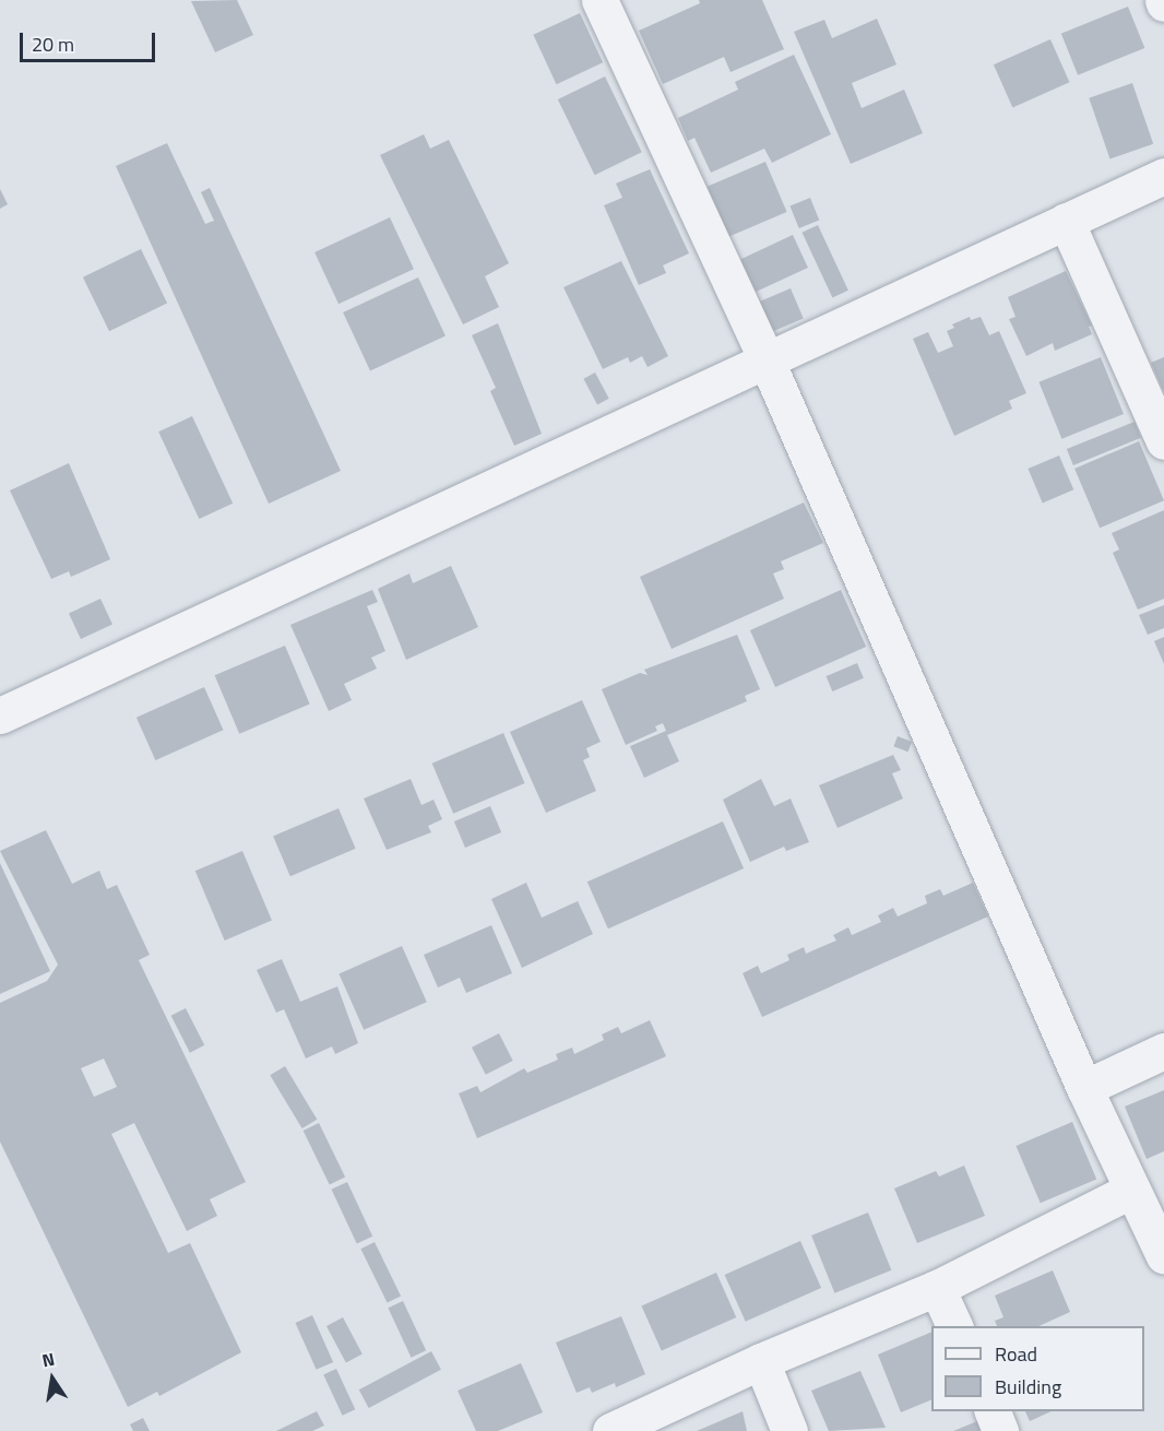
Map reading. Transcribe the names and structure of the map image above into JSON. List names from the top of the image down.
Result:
{
  "legend": ["Road", "Building"],
  "scale_bar": "20 m",
  "north": "top"
}
